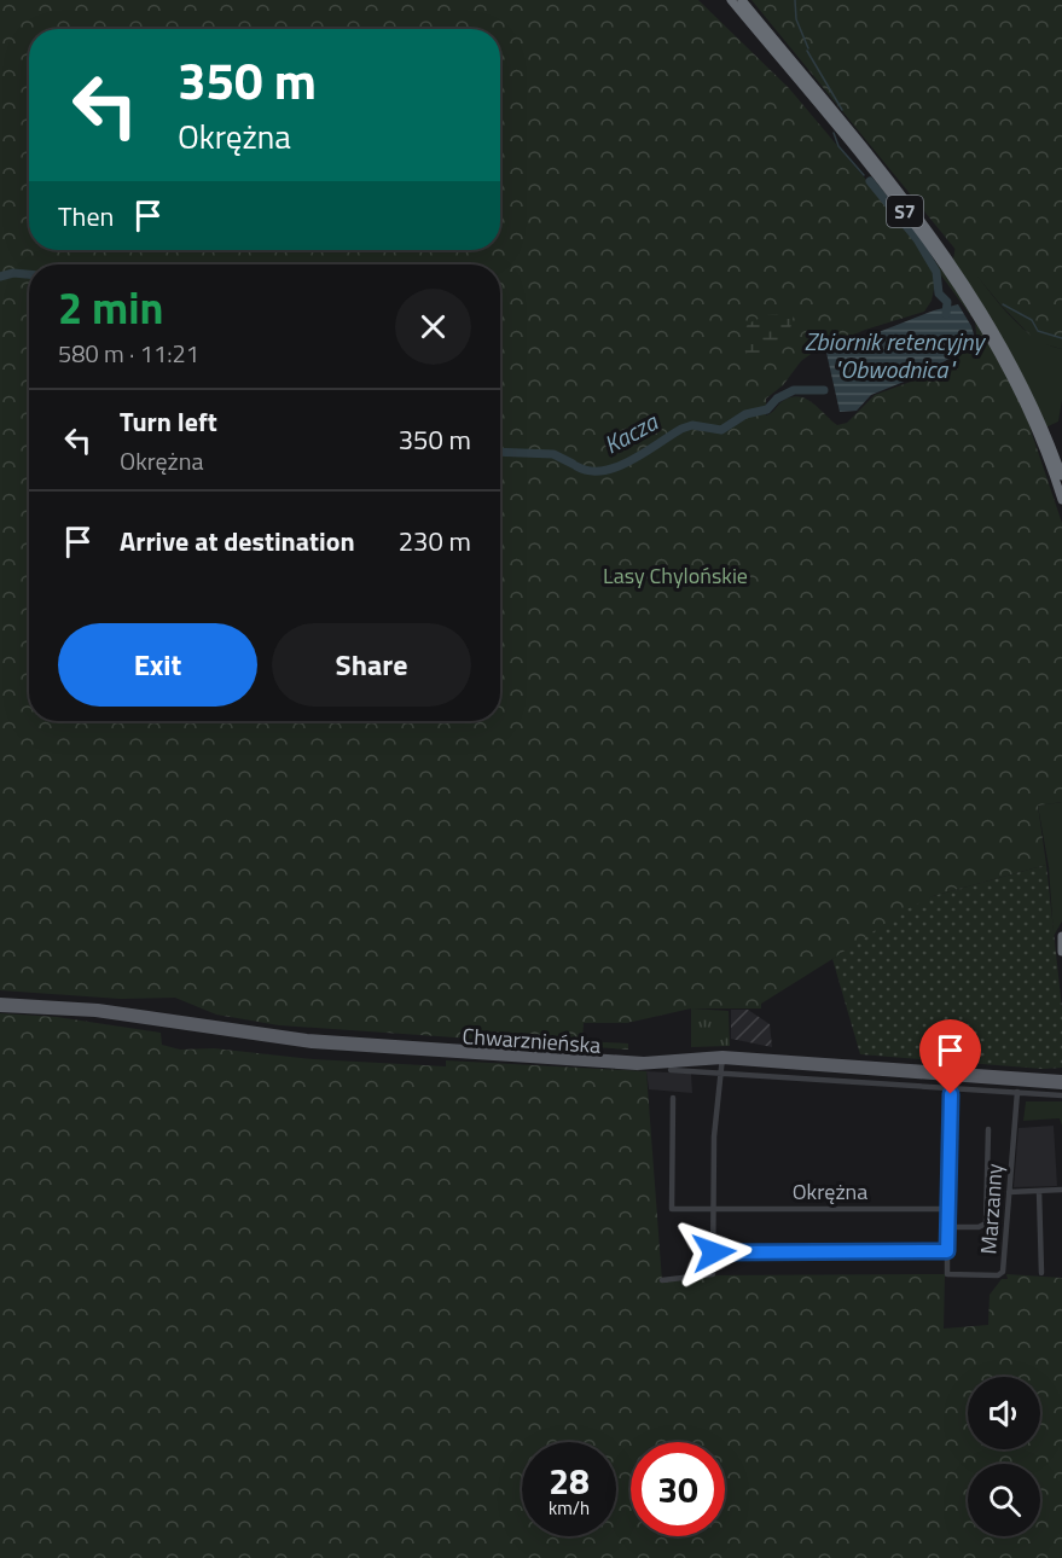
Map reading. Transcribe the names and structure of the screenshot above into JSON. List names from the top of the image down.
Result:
{
  "streets": {
    "highway": ["S7"],
    "main road": ["Chwarznieńska"],
    "street": ["Okrężna", "Marzanny"]
  },
  "water": ["Zbiornik retencyjny \"Obwodnica\"", "Kacza"],
  "parks": ["Lasy Chylońskie"],
  "page": {
    "turn": ["350 m", "Okrężna"],
    "then": "Then",
    "heading": ["2 min", "580 m · 11:21"],
    "list": [
      {
        "name": "Turn left",
        "note": "Okrężna",
        "value": "350 m"
      },
      {
        "name": "Arrive at destination",
        "value": "230 m"
      }
    ],
    "buttons": ["Exit", "Share"],
    "speed": "28 km/h",
    "limit": "30"
  }
}
